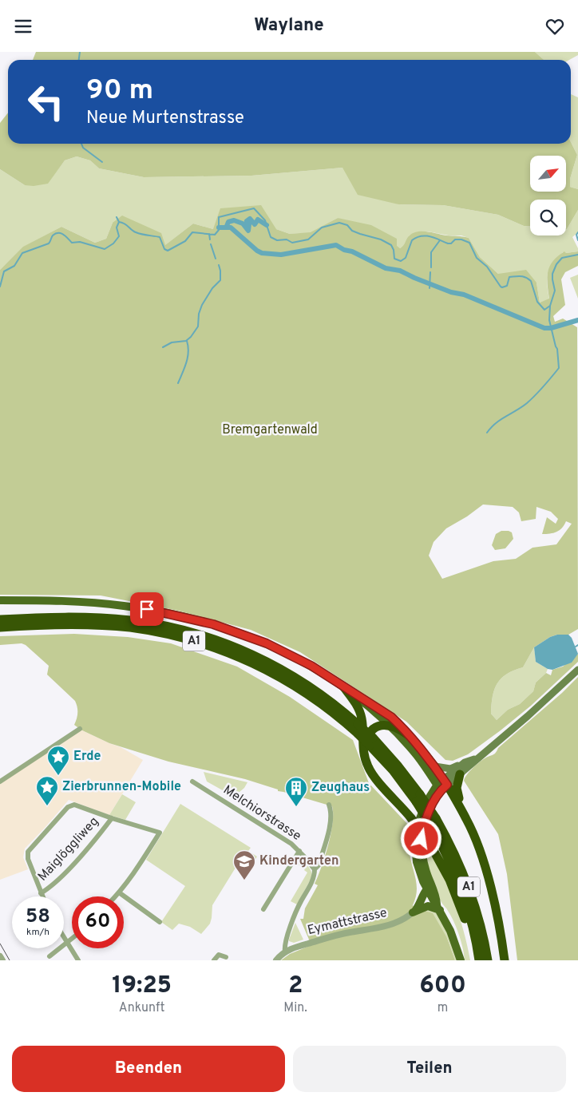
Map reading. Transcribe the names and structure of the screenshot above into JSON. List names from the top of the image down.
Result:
{
  "streets": {
    "highway": ["A1"],
    "street": ["Melchiorstrasse", "Maiglöggliweg", "Eymattstrasse"]
  },
  "crossings": [
    ["Melchiorstrasse", "Eymattstrasse"]
  ],
  "parks": ["Bremgartenwald"],
  "places": {
    "place": ["Erde", "Zierbrunnen-Mobile"],
    "building": ["Zeughaus"],
    "school or university": ["Kindergarten"]
  },
  "north": "top right",
  "page": {
    "header": "Waylane",
    "turn": ["90 m", "Neue Murtenstrasse"],
    "speed": "58 km/h",
    "limit": "60",
    "eta": [
      "19:25",
      "Ankunft",
      "2",
      "Min.",
      "600",
      "m"
    ],
    "buttons": ["Beenden", "Teilen"]
  }
}
